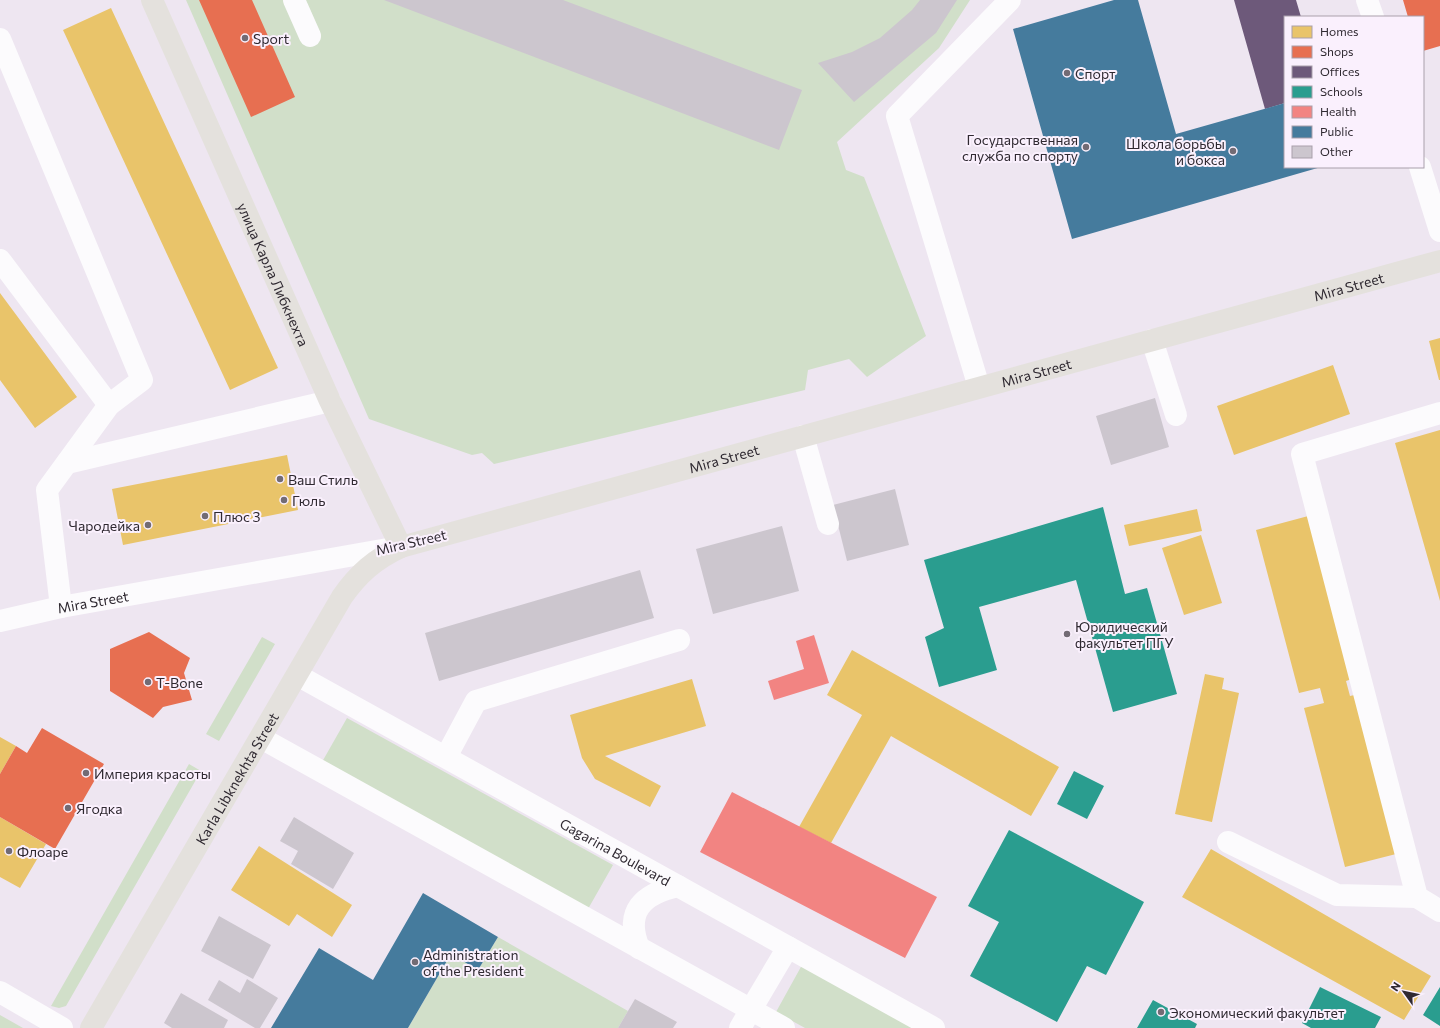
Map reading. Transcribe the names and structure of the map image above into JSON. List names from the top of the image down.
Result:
{
  "streets": {
    "main road": ["улица Карла Либкнехта", "Mira Street", "Karla Libknekhta Street"],
    "street": ["Gagarina Boulevard"]
  },
  "crossings": [
    ["улица Карла Либкнехта", "Mira Street"],
    ["улица Карла Либкнехта", "Karla Libknekhta Street"],
    ["Mira Street", "Karla Libknekhta Street"],
    ["Karla Libknekhta Street", "Gagarina Boulevard"]
  ],
  "places": [
    "Sport",
    "Спорт",
    "Государственная служба по спорту",
    "Школа борьбы и бокса",
    "Ваш Стиль",
    "Гюль",
    "Плюс 3",
    "Чародейка",
    "Юридический факультет ПГУ",
    "T-Bone",
    "Империя красоты",
    "Ягодка",
    "Флоаре",
    "Administration of the President",
    "Экономический факультет"
  ],
  "legend": [
    "Homes",
    "Shops",
    "Offices",
    "Schools",
    "Health",
    "Public",
    "Other"
  ],
  "north": "top left"
}
